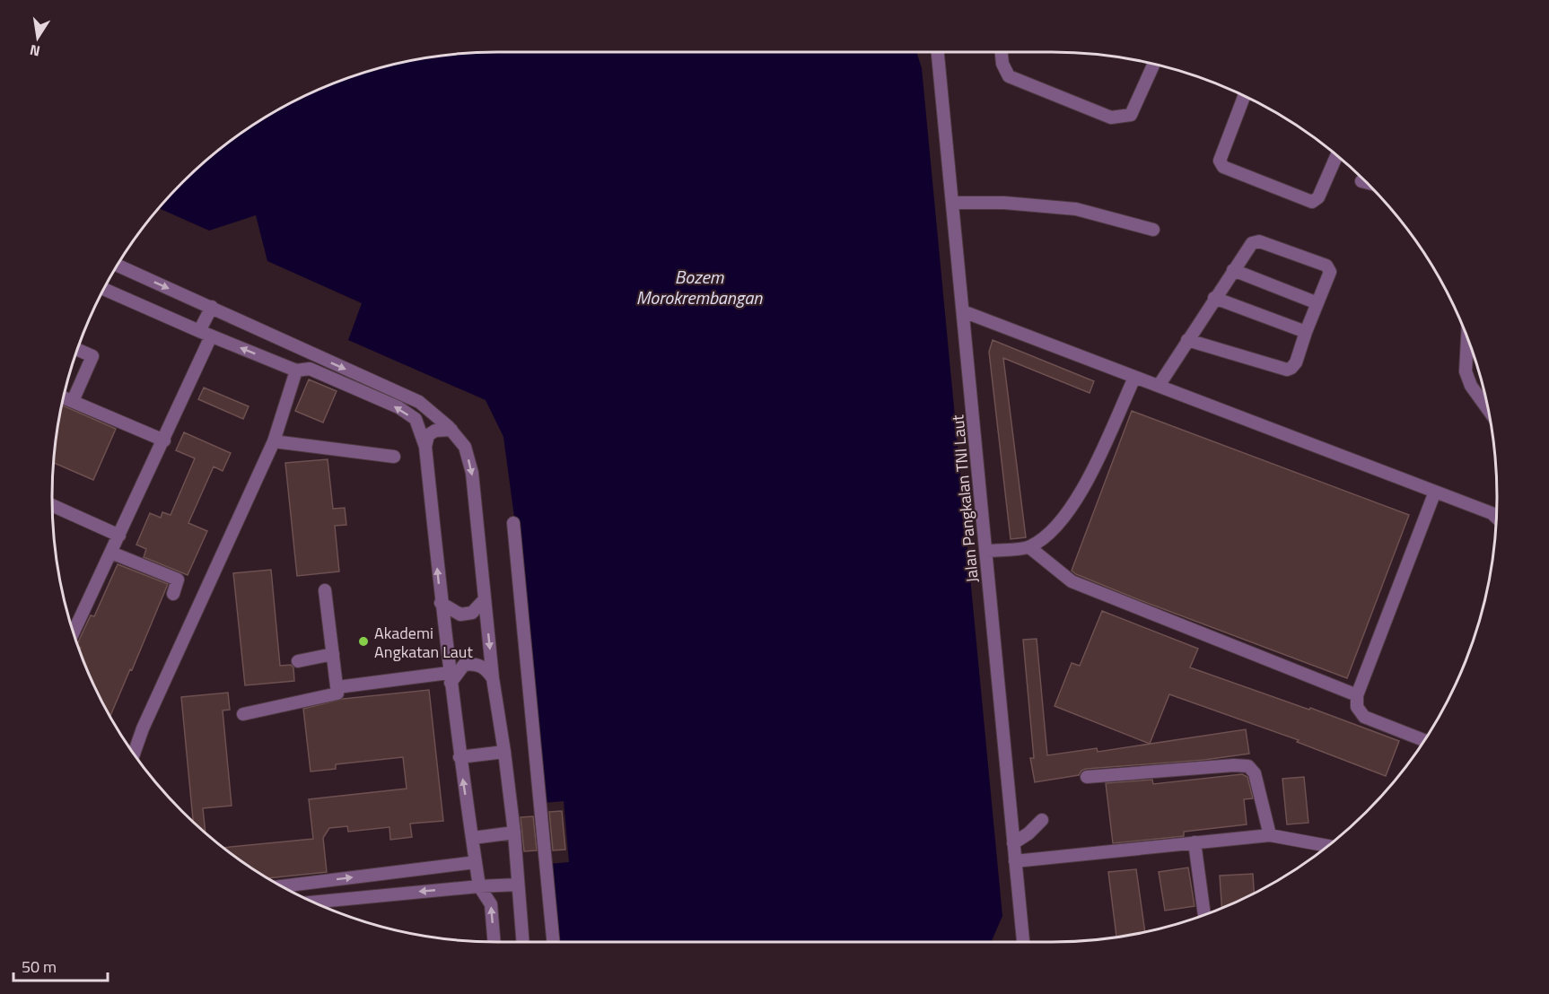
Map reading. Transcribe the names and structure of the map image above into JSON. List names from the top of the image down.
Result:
{
  "streets": {
    "street": ["Jalan Pangkalan TNI Laut"]
  },
  "water": ["Bozem Morokrembangan"],
  "places": ["Akademi Angkatan Laut"],
  "scale_bar": "50 m",
  "north": "bottom"
}
